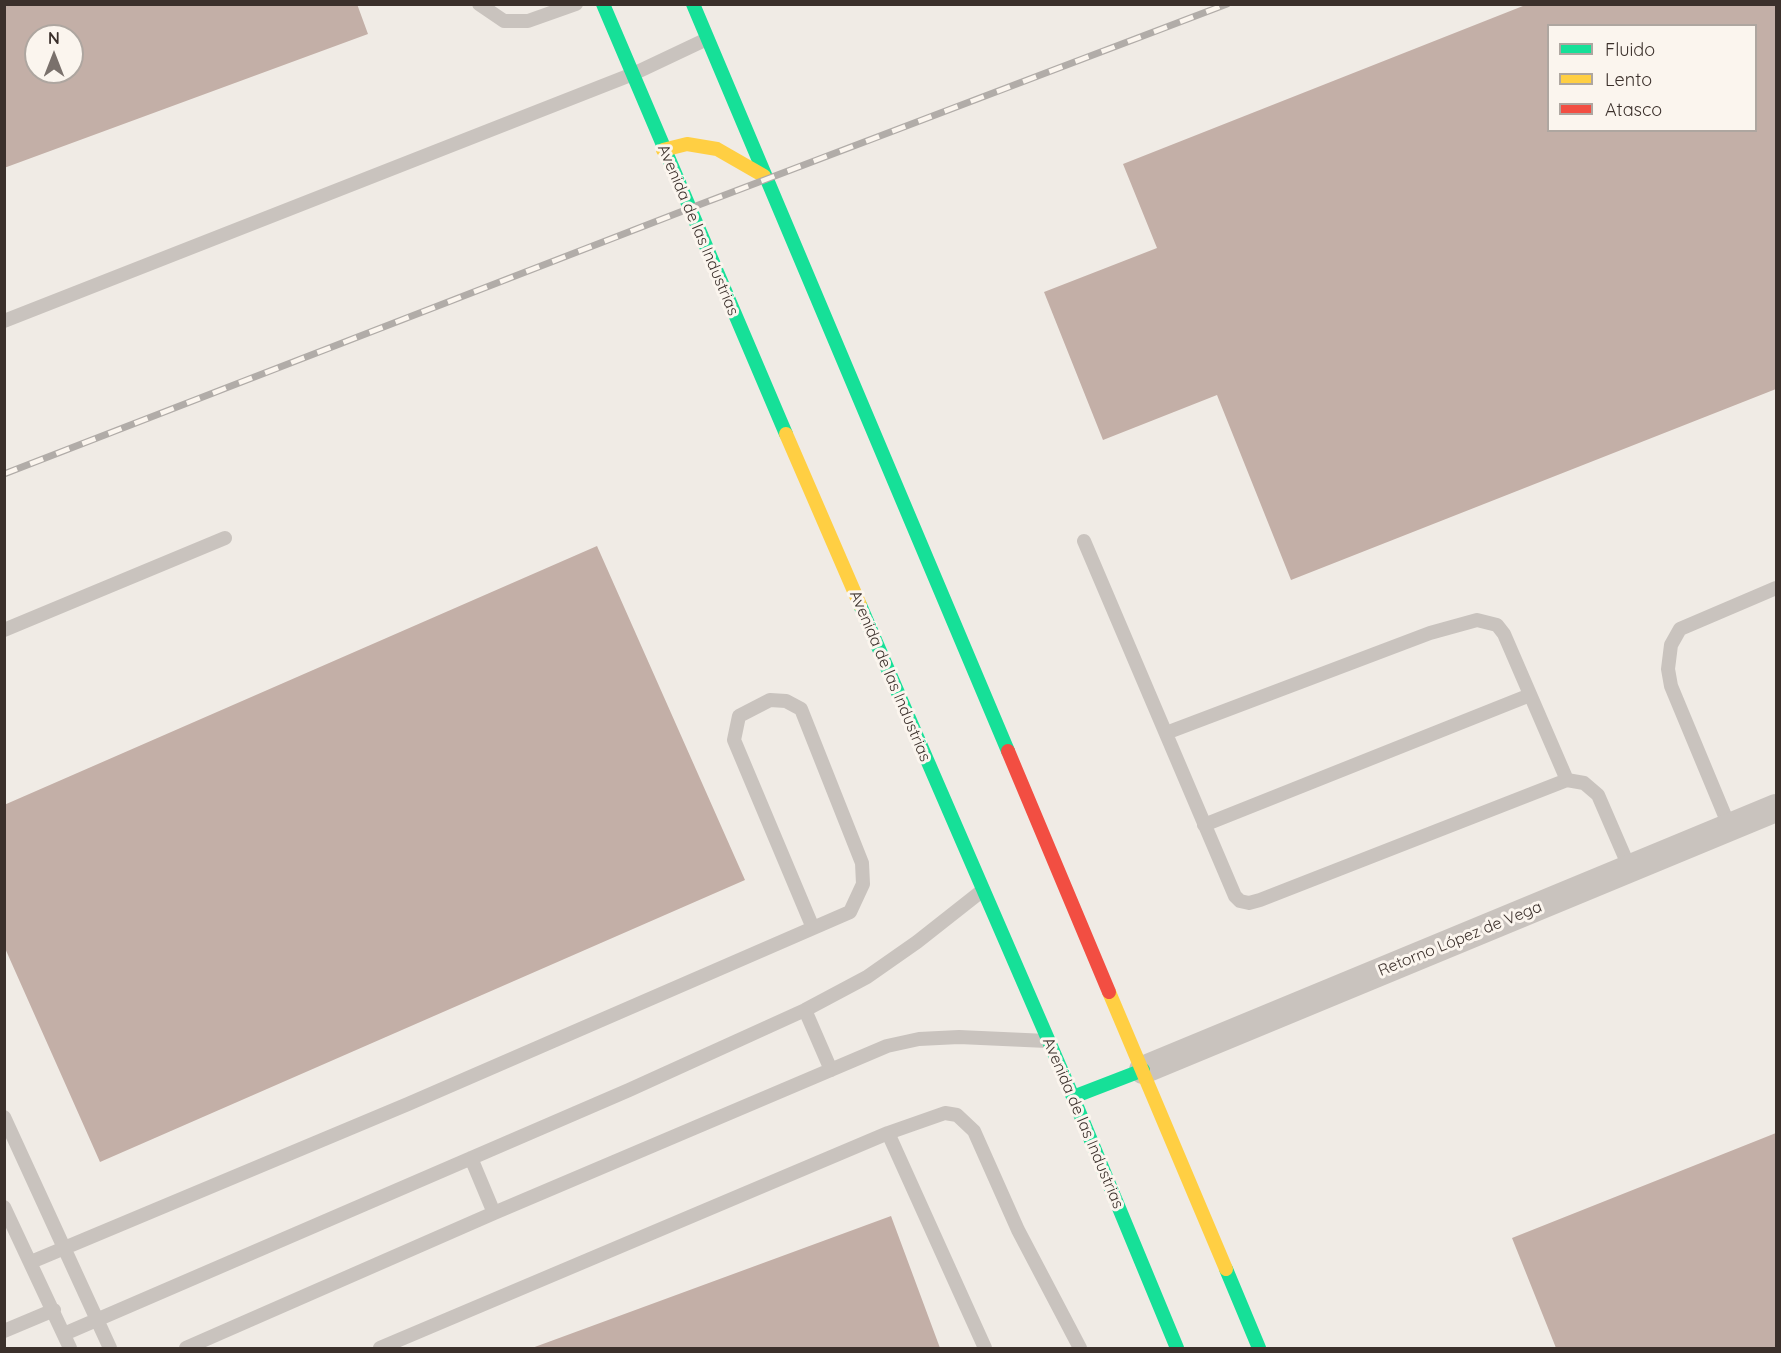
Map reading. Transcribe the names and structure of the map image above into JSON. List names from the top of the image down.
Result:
{
  "streets": {
    "main road": ["Avenida de las Industrias"],
    "street": ["Retorno López de Vega"]
  },
  "legend": ["Fluido", "Lento", "Atasco"],
  "north": "top"
}
